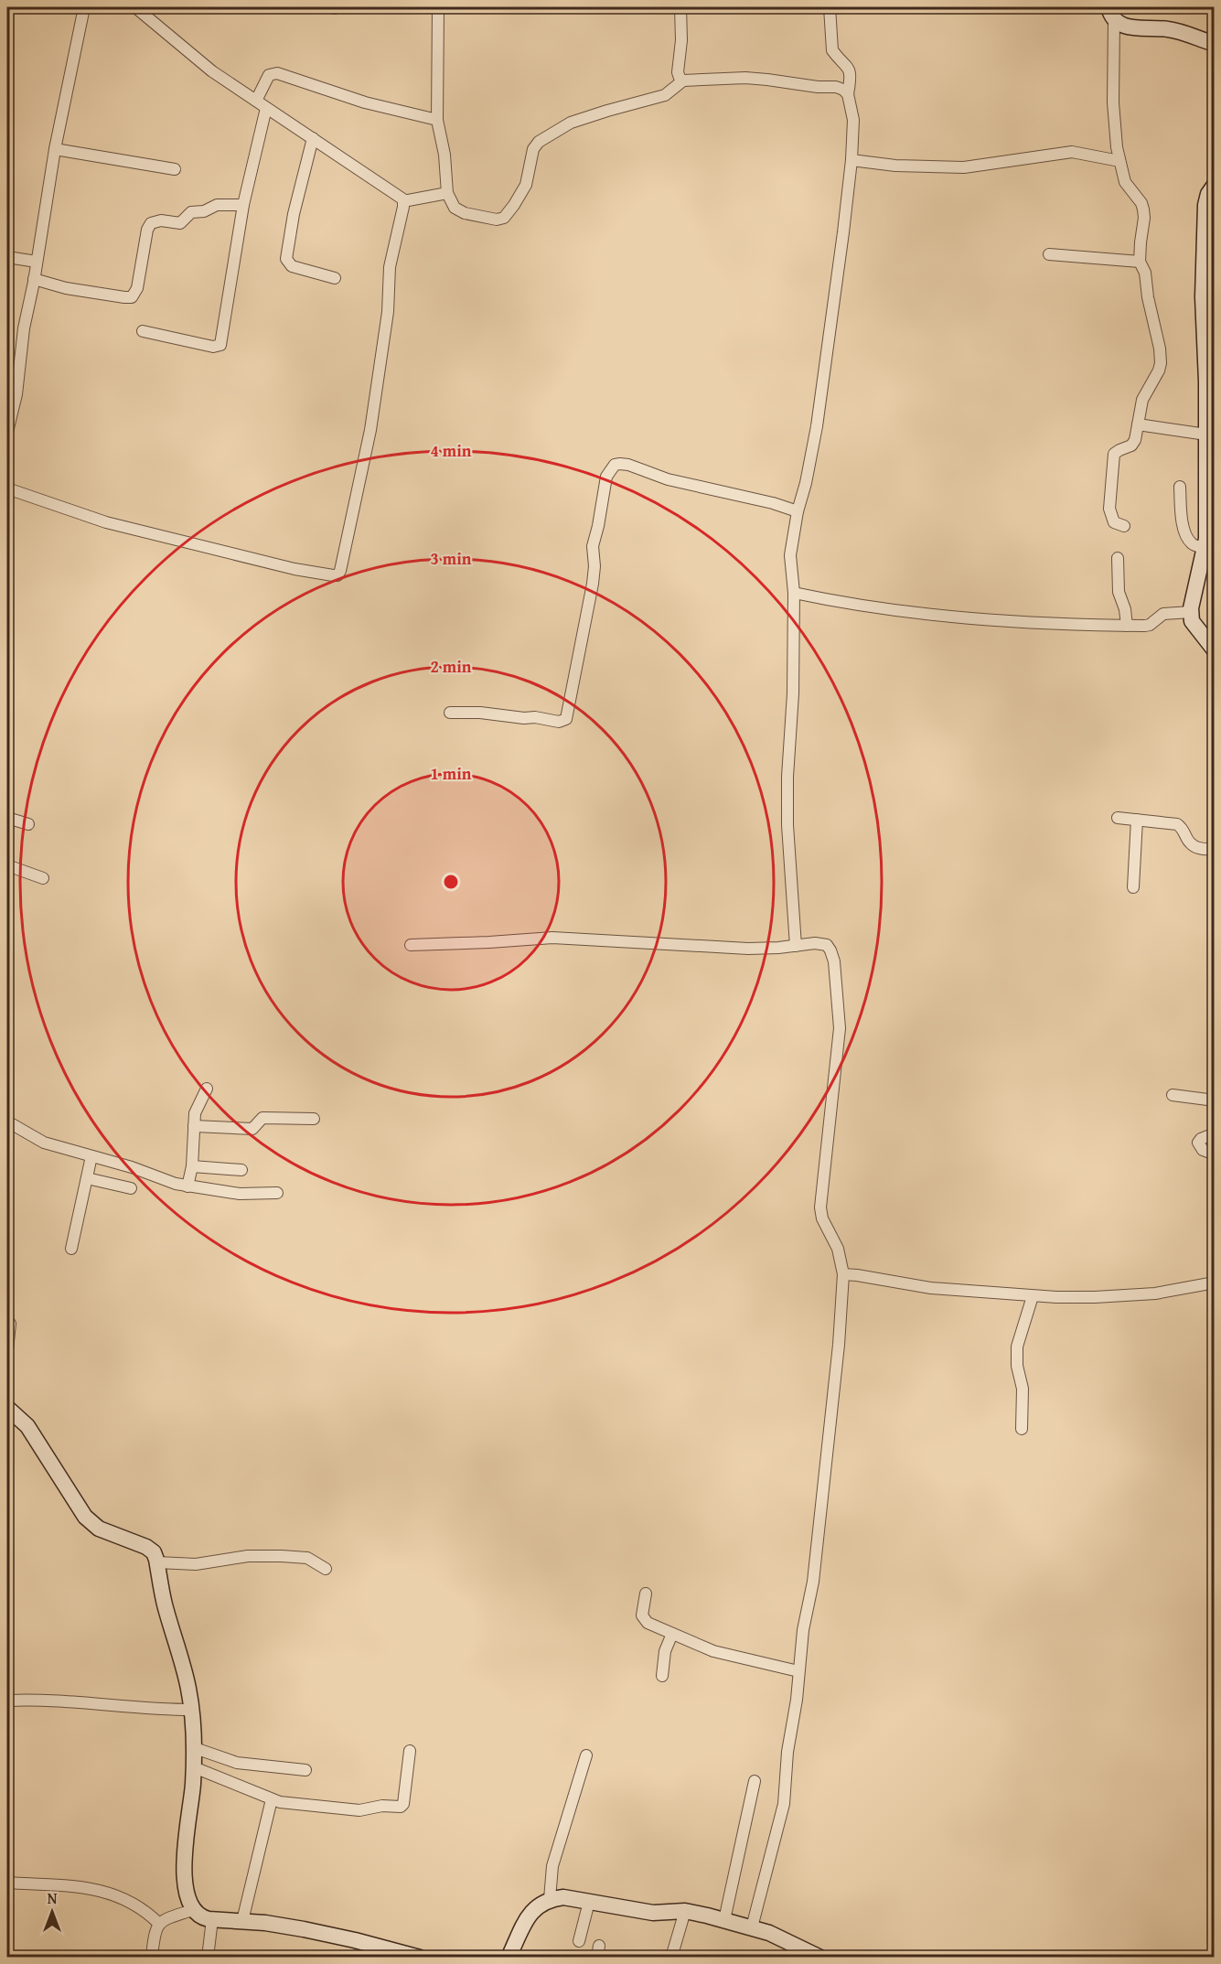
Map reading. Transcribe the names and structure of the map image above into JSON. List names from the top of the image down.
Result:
{
  "north": "top",
  "rings": [
    "4 min",
    "3 min",
    "2 min",
    "1 min"
  ]
}
